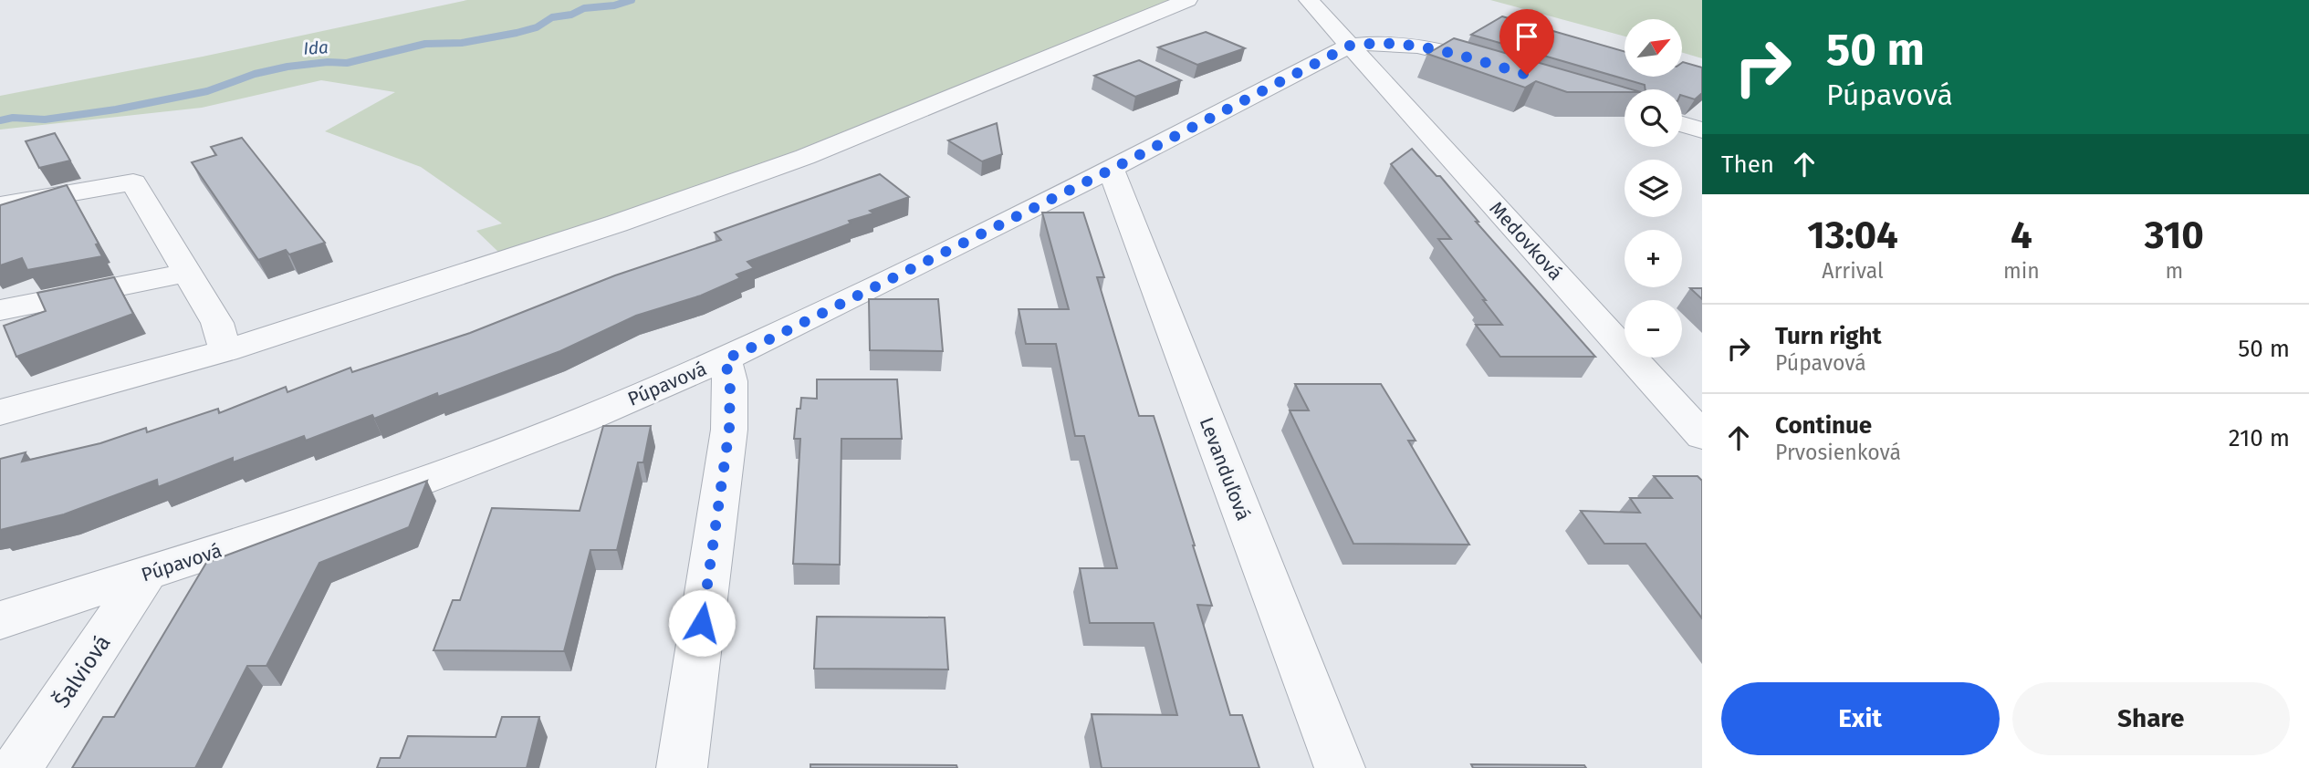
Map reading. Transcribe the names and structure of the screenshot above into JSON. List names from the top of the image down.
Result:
{
  "streets": {
    "street": [
      "Medovková",
      "Púpavová",
      "Levanduľová",
      "Šalviová"
    ]
  },
  "crossings": [
    ["Medovková", "Púpavová"],
    ["Púpavová", "Levanduľová"],
    ["Púpavová", "Šalviová"]
  ],
  "water": ["Ida"],
  "north": "top right",
  "page": {
    "turn": ["50 m", "Púpavová"],
    "map_buttons": ["+", "−"],
    "then": "Then",
    "eta": [
      "13:04",
      "Arrival",
      "4",
      "min",
      "310",
      "m"
    ],
    "list": [
      {
        "name": "Turn right",
        "note": "Púpavová",
        "value": "50 m"
      },
      {
        "name": "Continue",
        "note": "Prvosienková",
        "value": "210 m"
      }
    ],
    "buttons": ["Exit", "Share"]
  }
}
